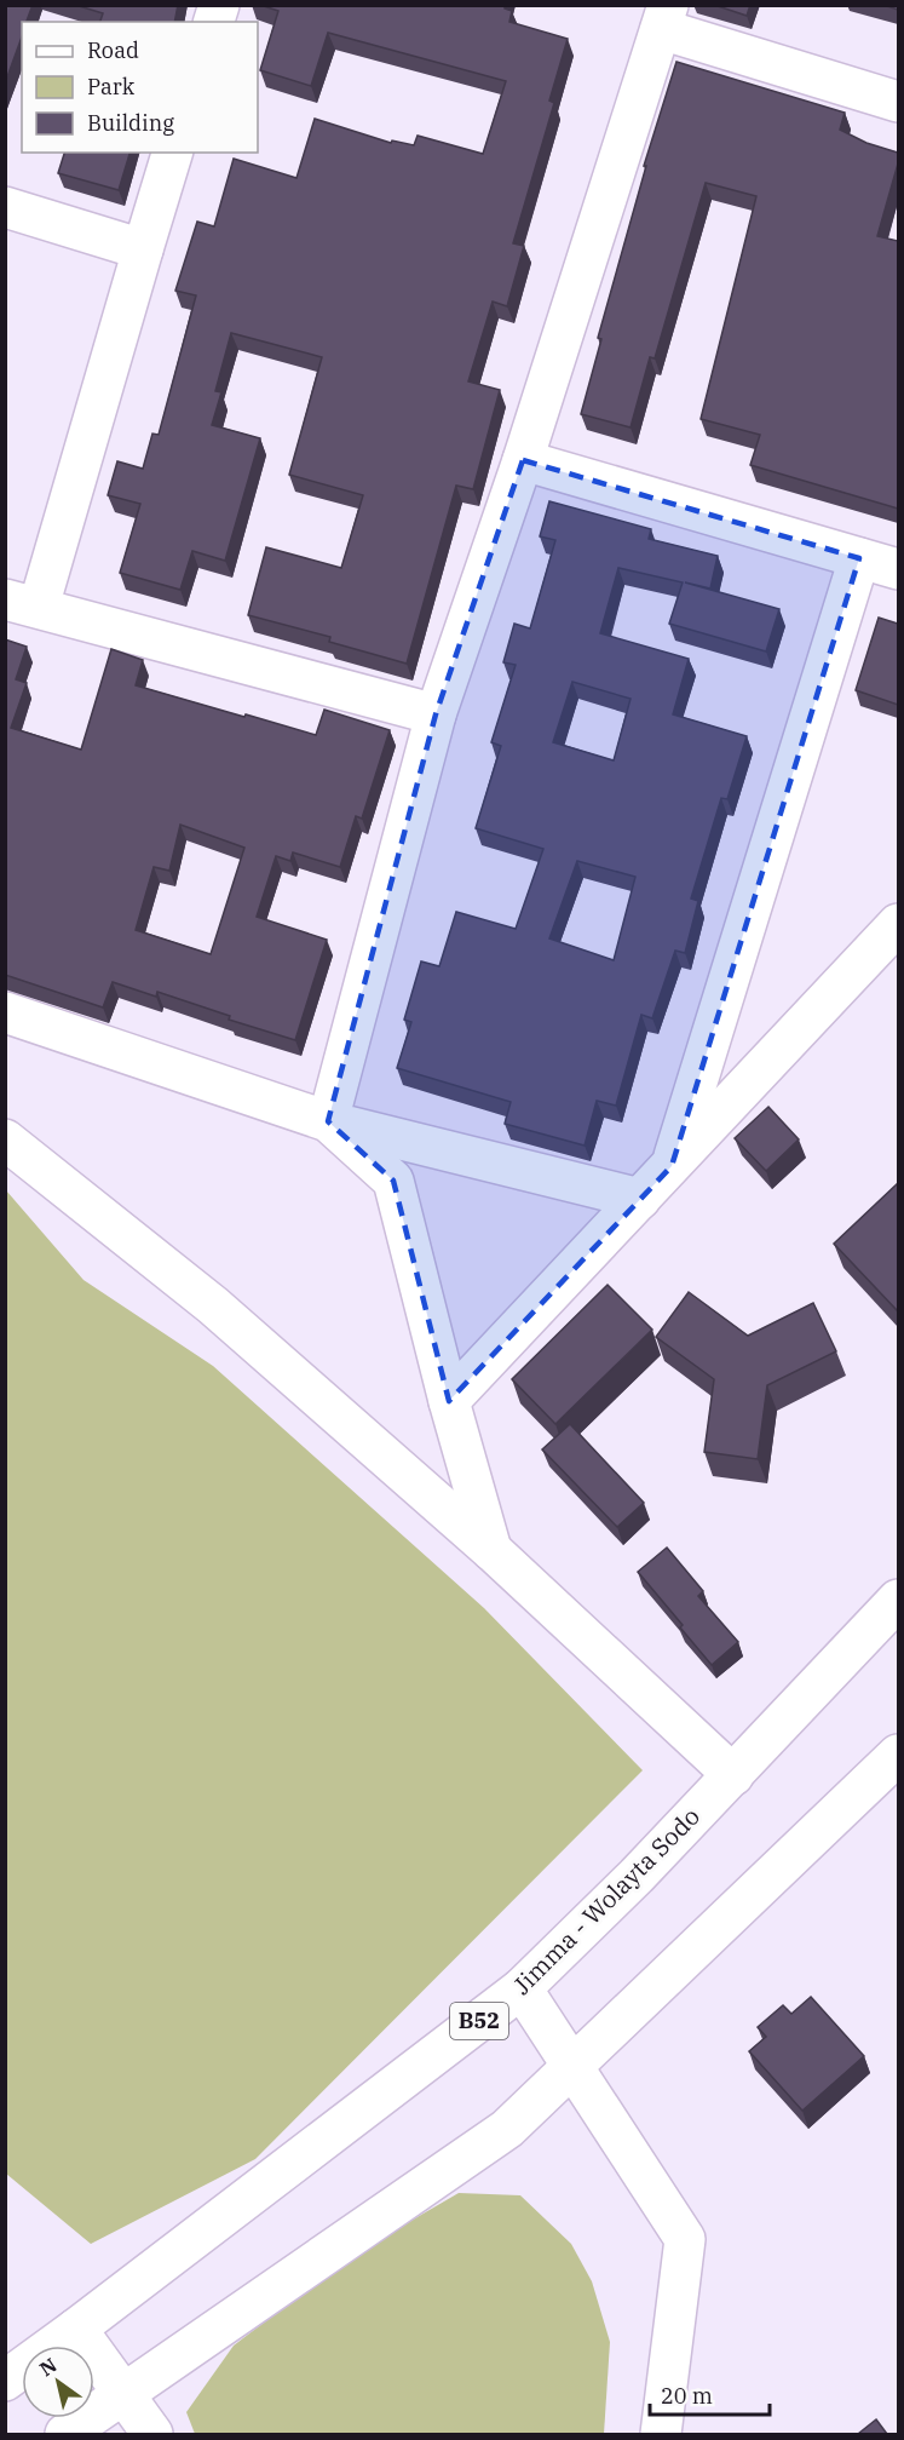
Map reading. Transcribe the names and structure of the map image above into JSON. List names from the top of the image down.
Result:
{
  "streets": {
    "main road": ["Jimma - Wolayta Sodo", "B52"]
  },
  "legend": ["Road", "Park", "Building"],
  "scale_bar": "20 m",
  "north": "top left"
}
